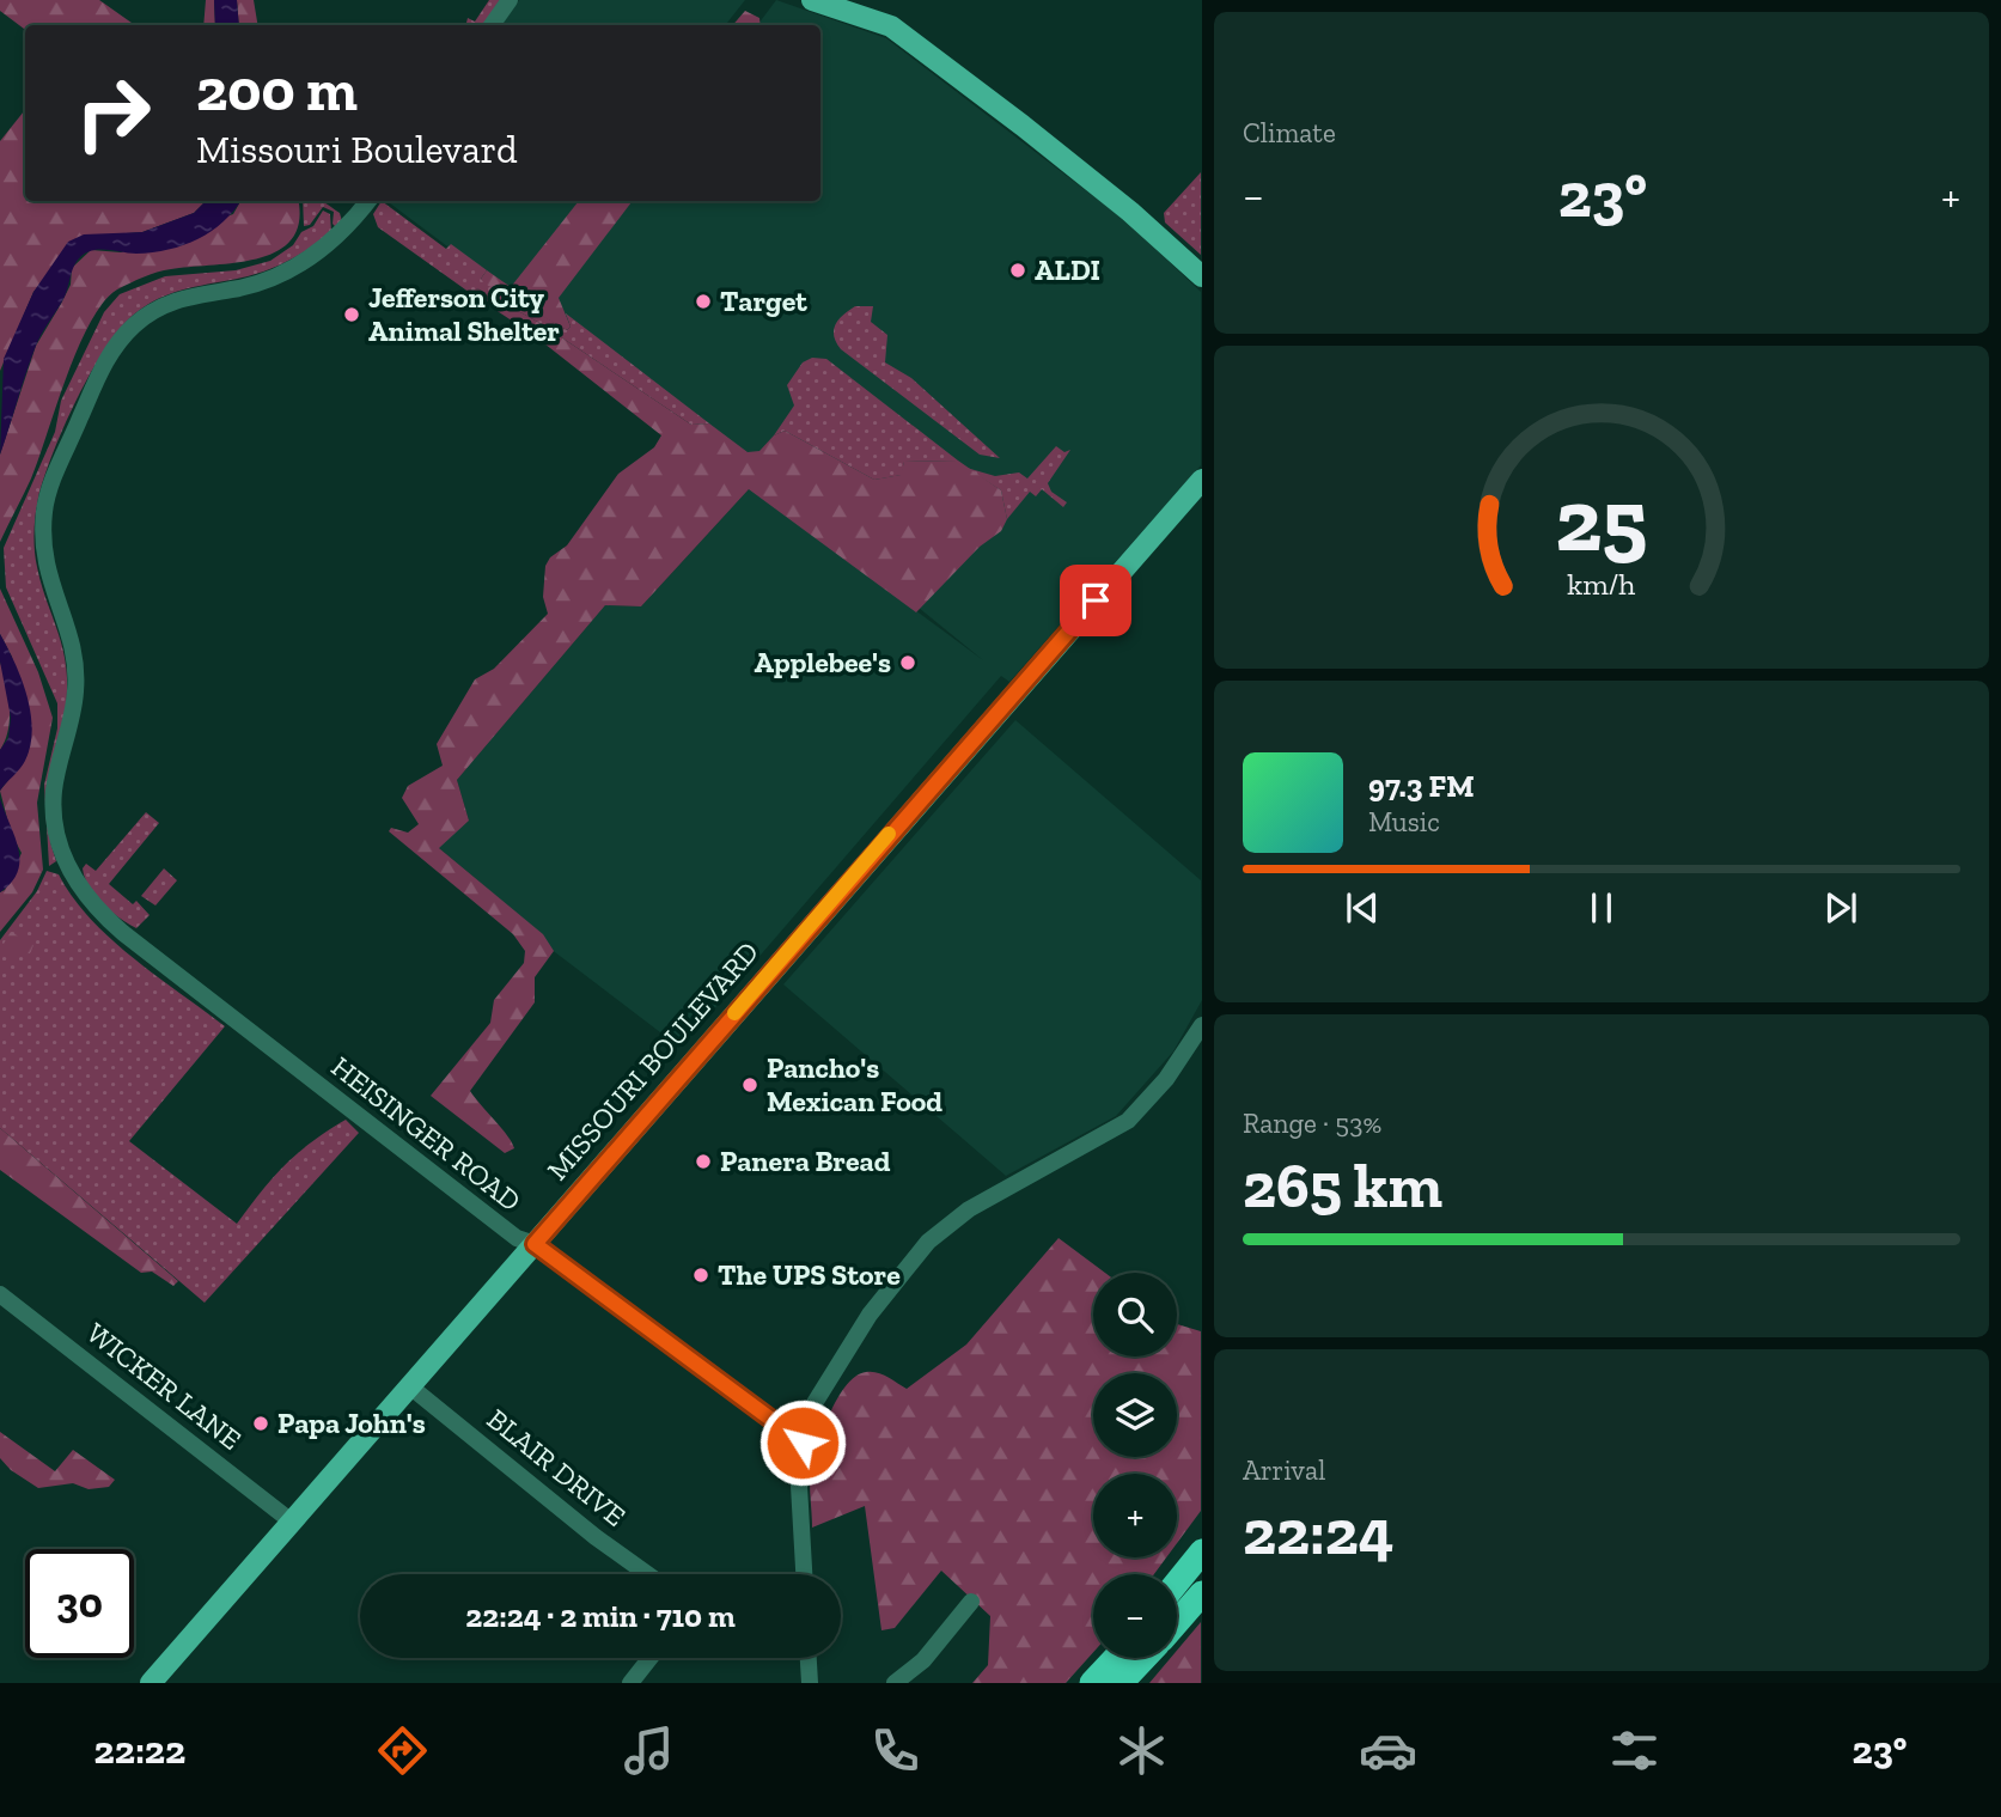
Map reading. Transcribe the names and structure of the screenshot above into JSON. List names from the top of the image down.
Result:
{
  "streets": {
    "main road": ["MISSOURI BOULEVARD"],
    "street": ["HEISINGER ROAD", "WICKER LANE", "BLAIR DRIVE"]
  },
  "crossings": [
    ["MISSOURI BOULEVARD", "HEISINGER ROAD"],
    ["MISSOURI BOULEVARD", "WICKER LANE"],
    ["MISSOURI BOULEVARD", "BLAIR DRIVE"]
  ],
  "places": [
    "ALDI",
    "Target",
    "Jefferson City Animal Shelter",
    "Applebee's",
    "Pancho's Mexican Food",
    "Panera Bread",
    "The UPS Store",
    "Papa John's"
  ],
  "page": {
    "tile": [
      "Climate",
      ["Range · 53%", "265 km"],
      ["Arrival", "22:24"]
    ],
    "turn": ["200 m", "Missouri Boulevard"],
    "heat": ["−", "23°", "+"],
    "song": ["97.3 FM", "Music"],
    "map_buttons": ["+", "−"],
    "limit": "30",
    "trip": "22:24 · 2 min · 710 m",
    "tabs": ["22:22", "23°"],
    "gauge": ["25", "km/h"]
  }
}
